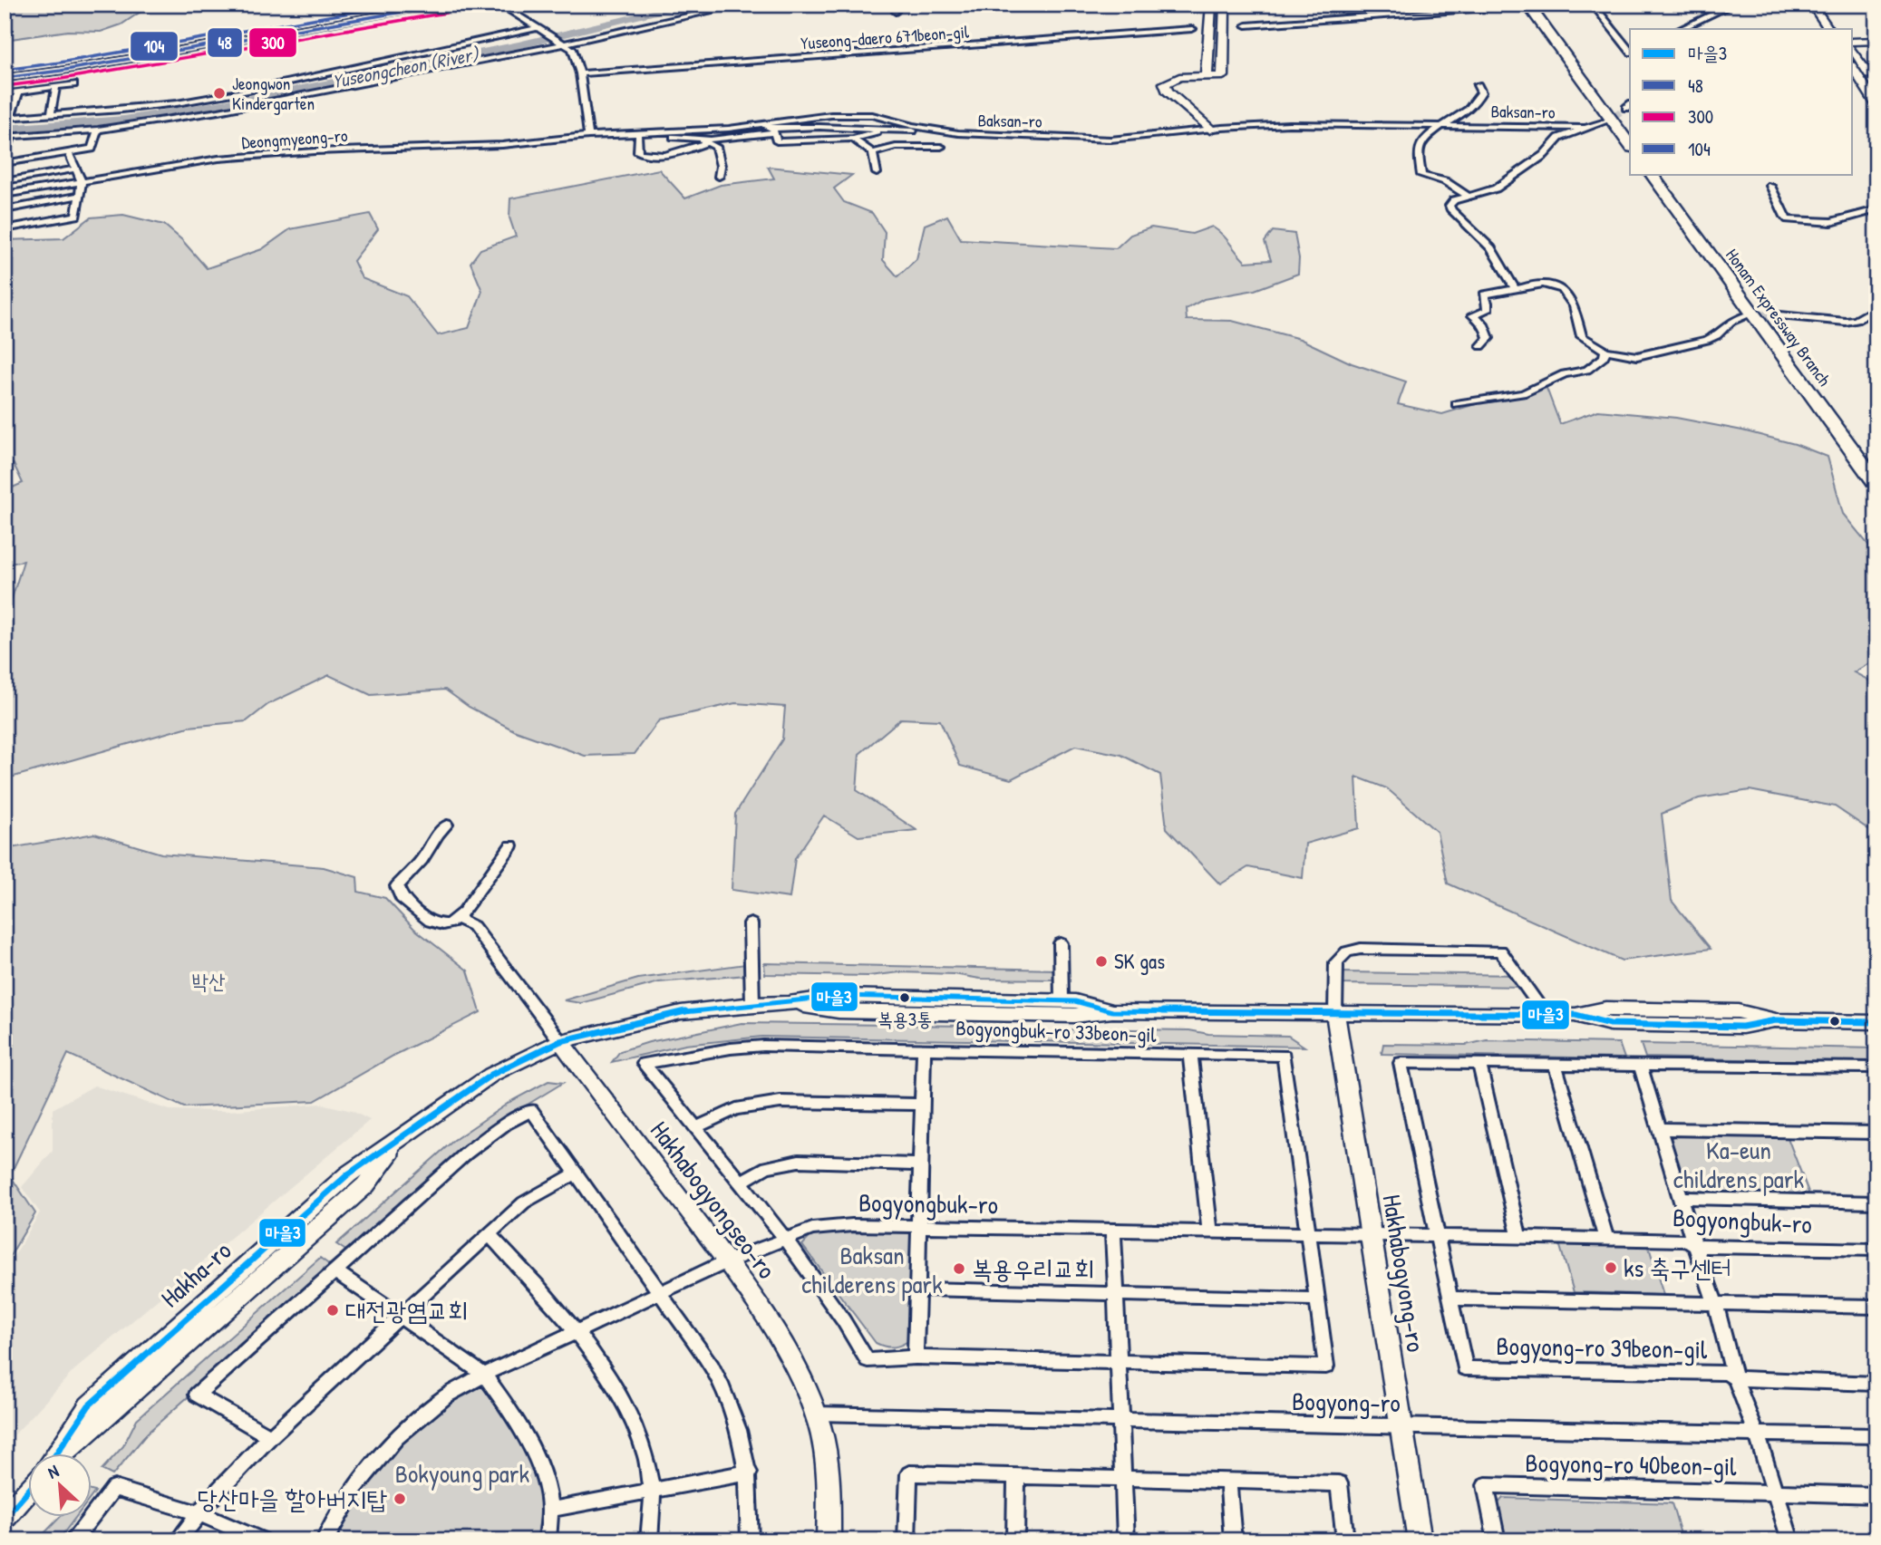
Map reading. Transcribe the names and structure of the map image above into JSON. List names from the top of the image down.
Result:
{
  "streets": {
    "highway": ["Honam Expressway Branch"],
    "street": [
      "Yuseong-daero 671beon-gil",
      "Baksan-ro",
      "Deongmyeong-ro",
      "Bogyongbuk-ro 33beon-gil",
      "Hakhabogyongseo-ro",
      "Bogyongbuk-ro",
      "Hakhabogyong-ro",
      "Bogyong-ro 39beon-gil",
      "Bogyong-ro",
      "Bogyong-ro 40beon-gil"
    ]
  },
  "crossings": [
    ["Baksan-ro", "Deongmyeong-ro"],
    ["Bogyongbuk-ro 33beon-gil", "Bogyongbuk-ro"],
    ["Hakhabogyongseo-ro", "Bogyongbuk-ro"],
    ["Hakhabogyongseo-ro", "Bogyong-ro"],
    ["Bogyongbuk-ro", "Hakhabogyong-ro"],
    ["Bogyongbuk-ro", "Bogyong-ro 39beon-gil"],
    ["Hakhabogyong-ro", "Bogyong-ro"],
    ["Bogyong-ro 39beon-gil", "Bogyong-ro"],
    ["Bogyong-ro 39beon-gil", "Bogyong-ro 40beon-gil"],
    ["Bogyong-ro", "Bogyong-ro 40beon-gil"]
  ],
  "water": ["Yuseongcheon (River)"],
  "parks": [
    "박산",
    "Ka-eun childrens park",
    "Baksan childerens park",
    "Bokyoung park"
  ],
  "places": [
    "Jeongwon Kindergarten",
    "SK gas",
    "복용3통",
    "ks 축구센터",
    "복용우리교회",
    "대전광염교회",
    "당산마을 할아버지탑"
  ],
  "lines": [
    "transit line 48",
    "transit line 104",
    "transit line 300",
    "transit line 마을3"
  ],
  "legend": [
    "마을3",
    "48",
    "300",
    "104"
  ],
  "north": "top left"
}
